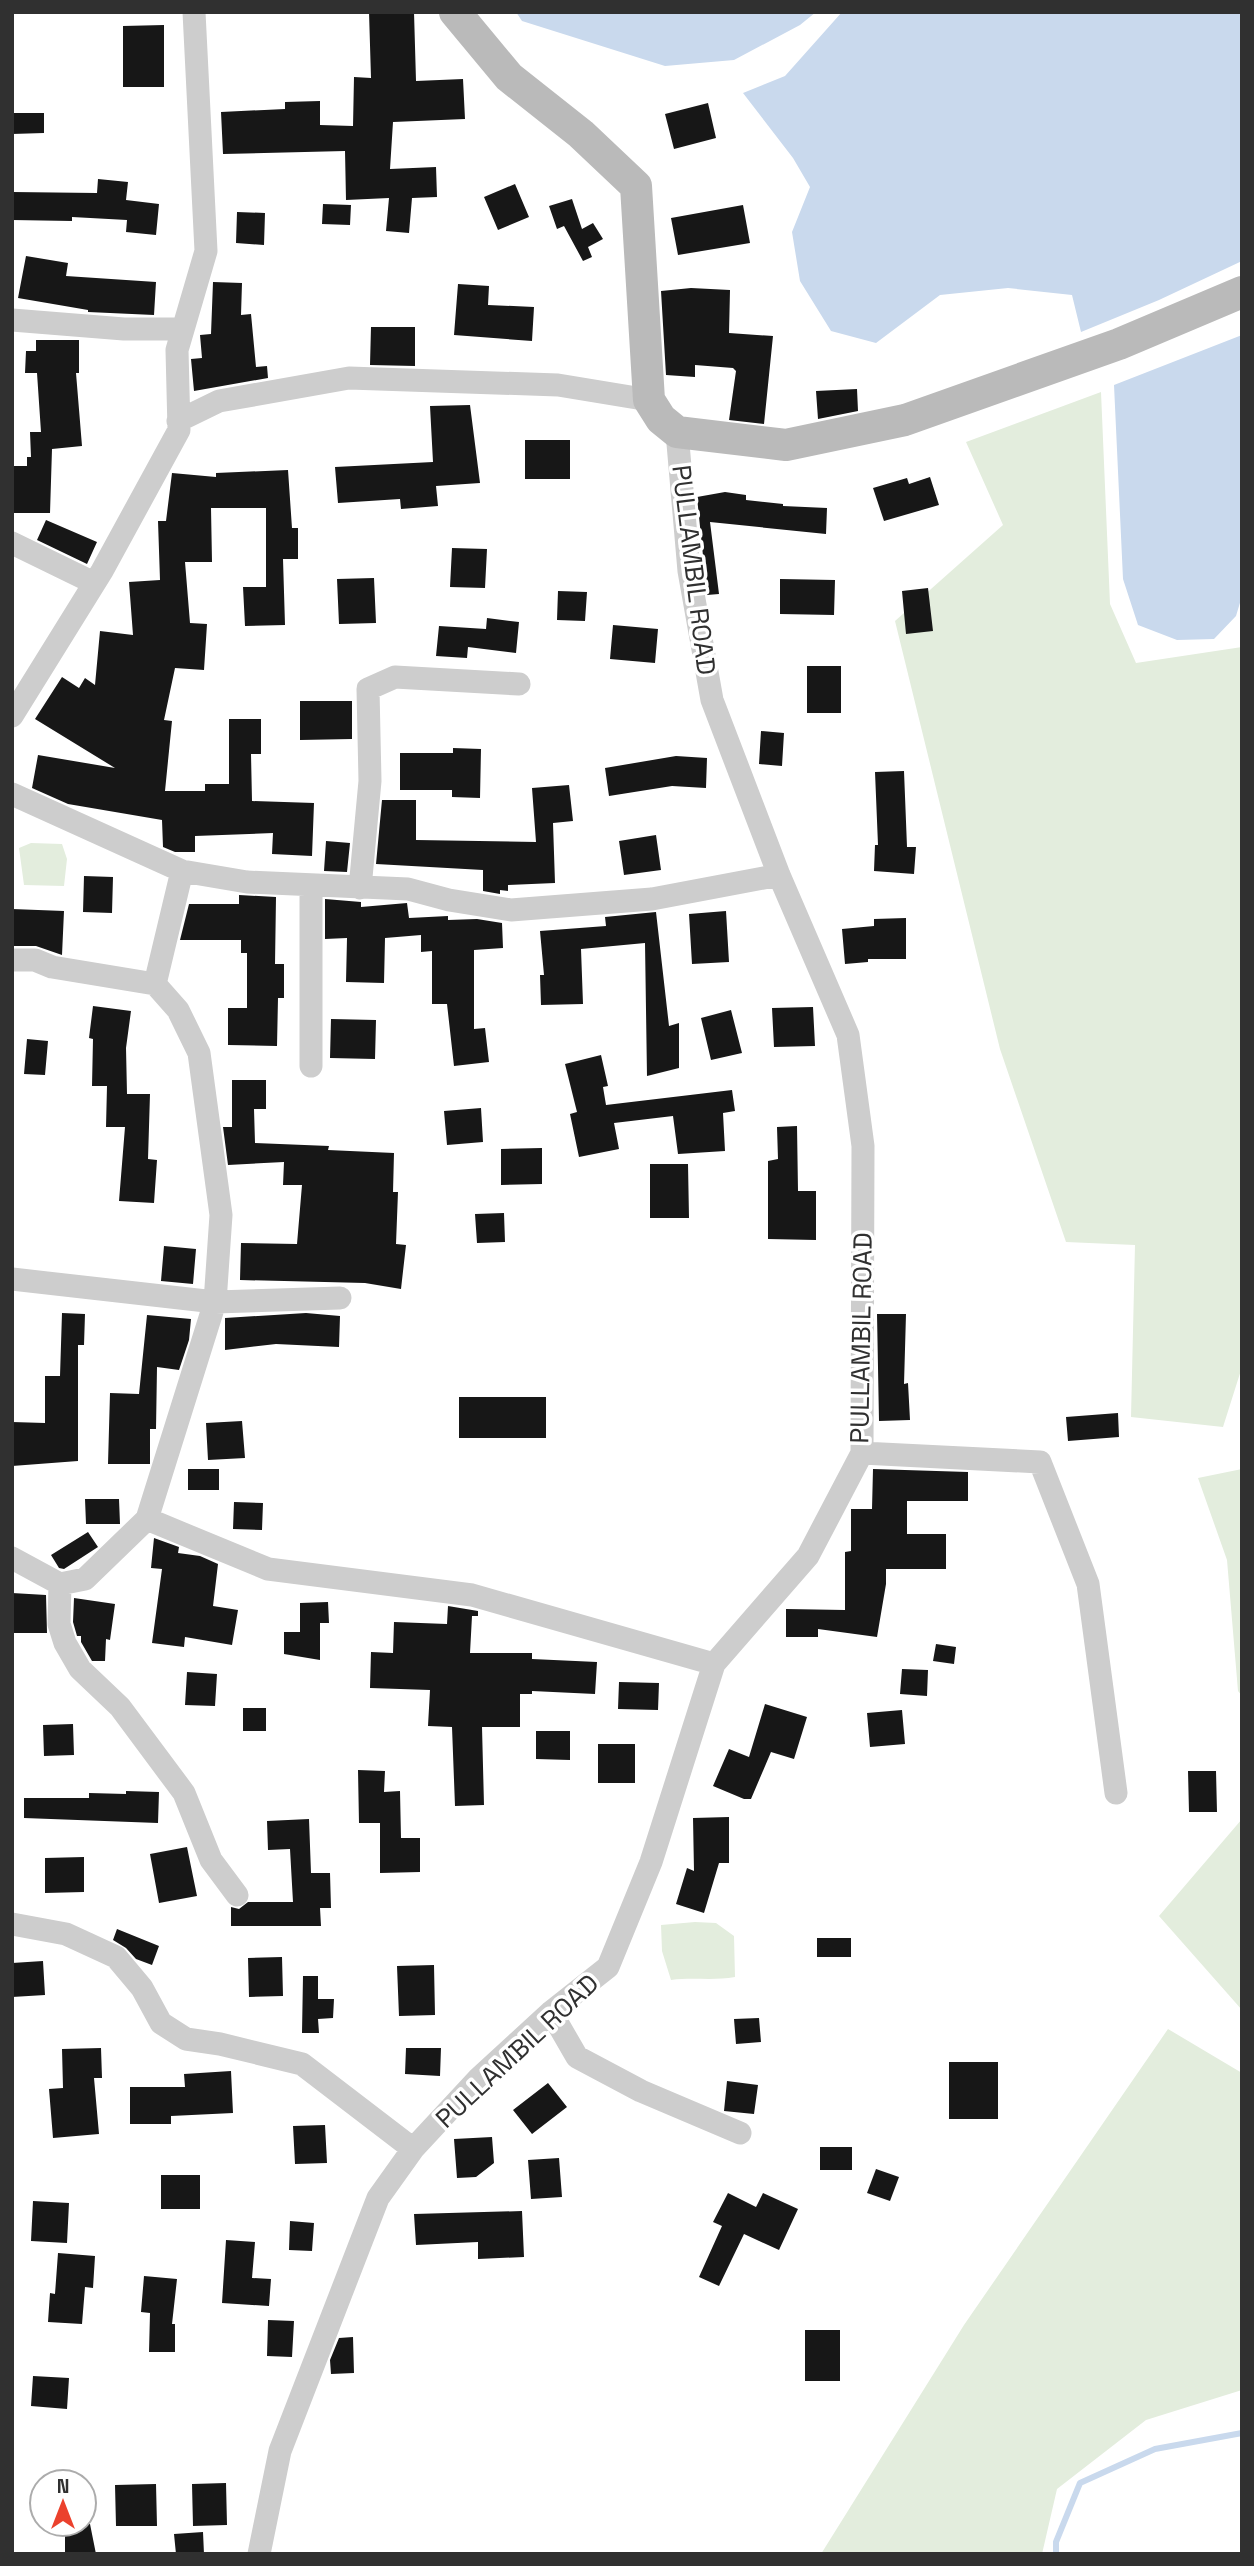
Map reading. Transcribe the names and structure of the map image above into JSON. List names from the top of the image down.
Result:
{
  "streets": {
    "street": ["PULLAMBIL ROAD"]
  },
  "north": "top"
}
